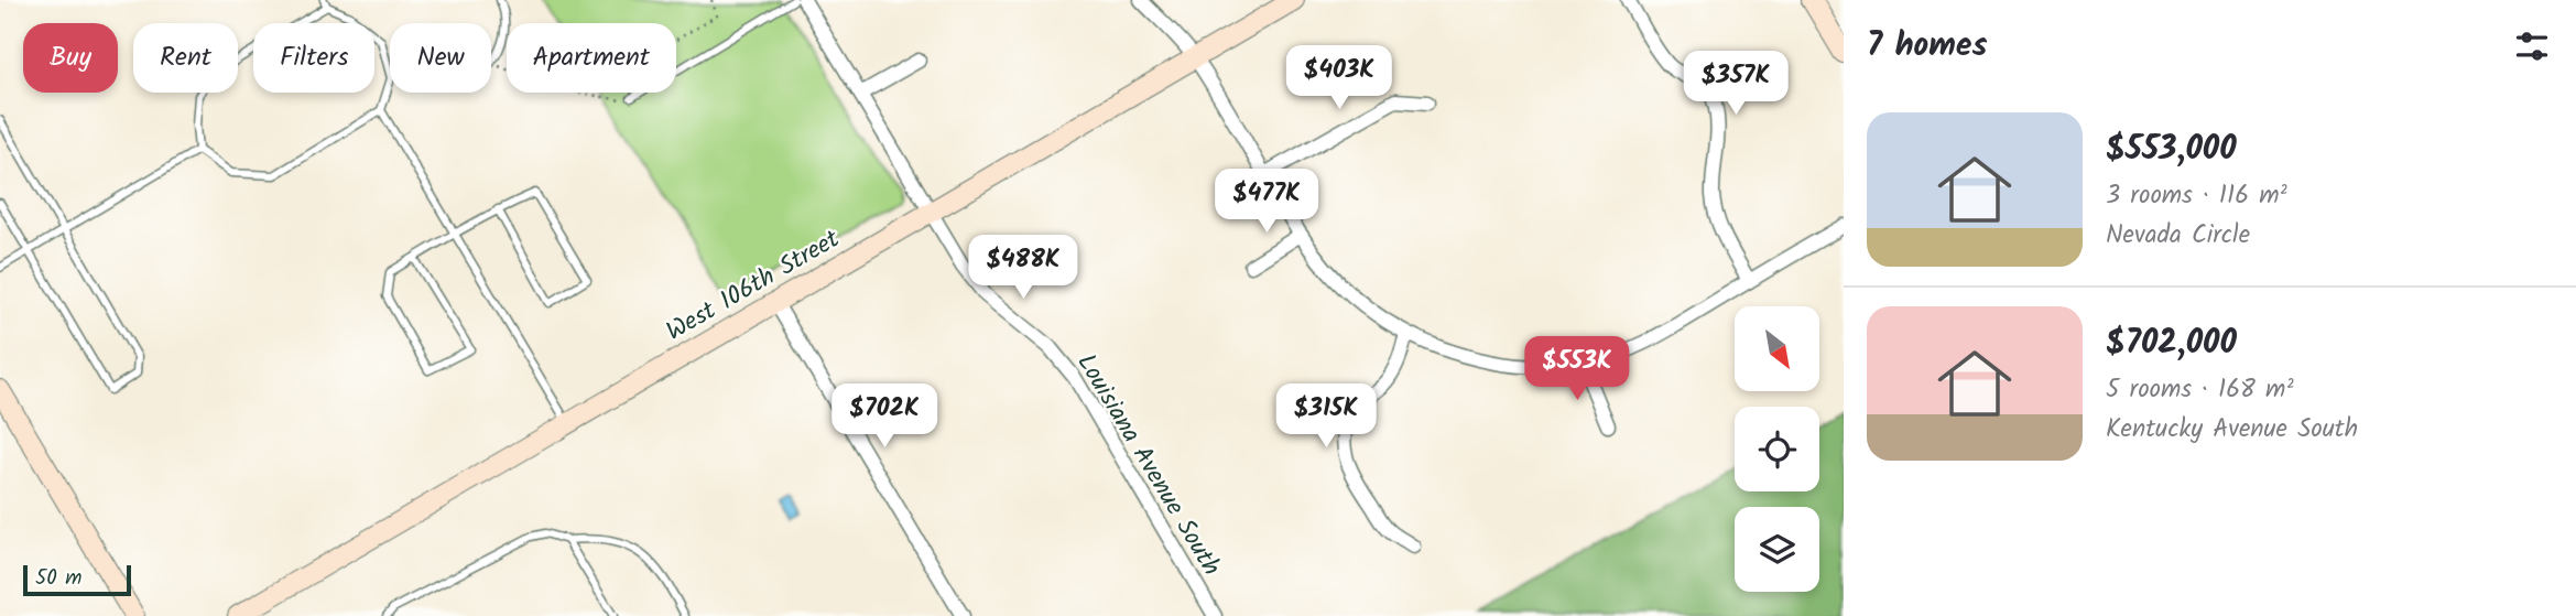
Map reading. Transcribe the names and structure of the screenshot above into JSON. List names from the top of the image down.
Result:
{
  "streets": {
    "street": ["West 106th Street", "Louisiana Avenue South"]
  },
  "crossings": [
    ["West 106th Street", "Louisiana Avenue South"]
  ],
  "scale_bar": "50 m",
  "north": "bottom right",
  "page": {
    "heading": "7 homes",
    "chip": [
      "Buy",
      "Rent",
      "Filters",
      "New",
      "Apartment"
    ],
    "price": [
      "$403K",
      "$357K",
      "$477K",
      "$488K",
      "$553K",
      "$702K",
      "$315K"
    ],
    "list": [
      {
        "name": "$553,000",
        "note": "3 rooms · 116 m² · Nevada Circle"
      },
      {
        "name": "$702,000",
        "note": "5 rooms · 168 m² · Kentucky Avenue South"
      }
    ],
    "scale": "50 m"
  }
}
